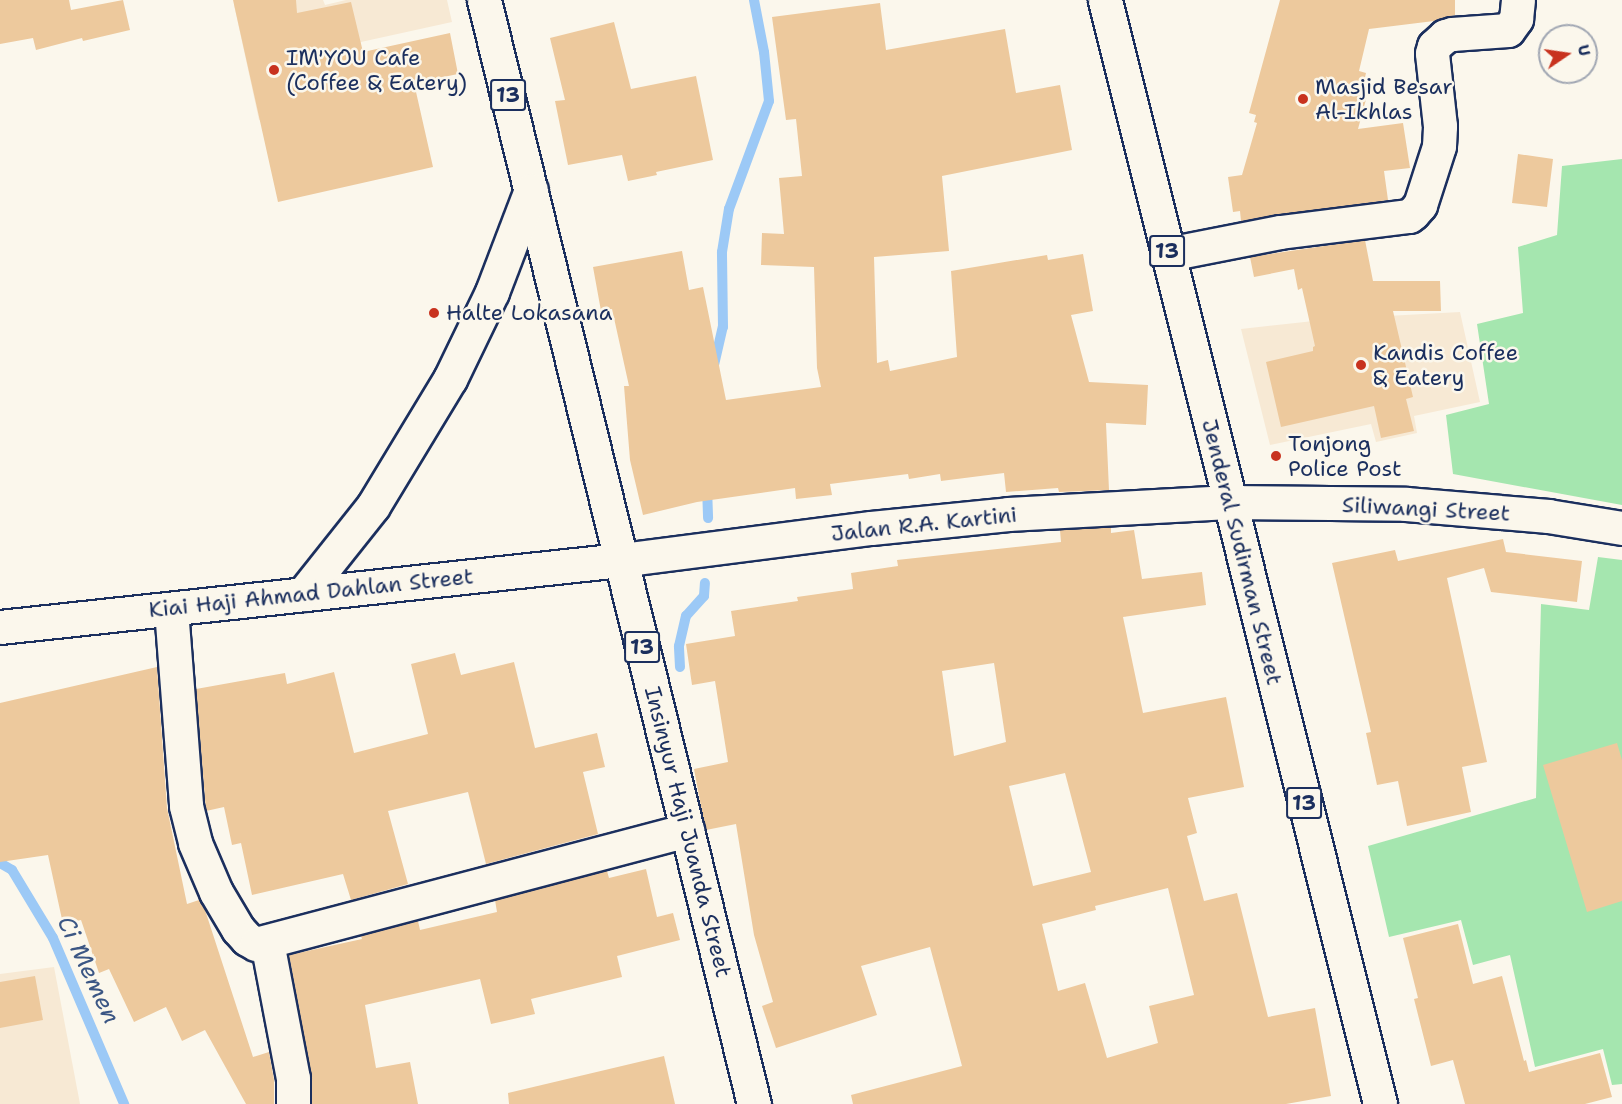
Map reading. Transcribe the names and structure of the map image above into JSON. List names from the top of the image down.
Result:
{
  "streets": {
    "main road": [
      "13",
      "Siliwangi Street",
      "Jalan R.A. Kartini",
      "Jenderal Sudirman Street",
      "Kiai Haji Ahmad Dahlan Street",
      "Insinyur Haji Juanda Street"
    ]
  },
  "crossings": [
    ["Siliwangi Street", "Jalan R.A. Kartini"],
    ["Siliwangi Street", "Jenderal Sudirman Street"],
    ["Jalan R.A. Kartini", "Jenderal Sudirman Street"],
    ["Jalan R.A. Kartini", "Kiai Haji Ahmad Dahlan Street"],
    ["Jalan R.A. Kartini", "Insinyur Haji Juanda Street"],
    ["Kiai Haji Ahmad Dahlan Street", "Insinyur Haji Juanda Street"]
  ],
  "water": ["Ci Memen"],
  "places": [
    "IM'YOU Cafe (Coffee & Eatery)",
    "Masjid Besar Al-Ikhlas",
    "Halte Lokasana",
    "Kandis Coffee & Eatery",
    "Tonjong Police Post"
  ],
  "north": "right"
}
